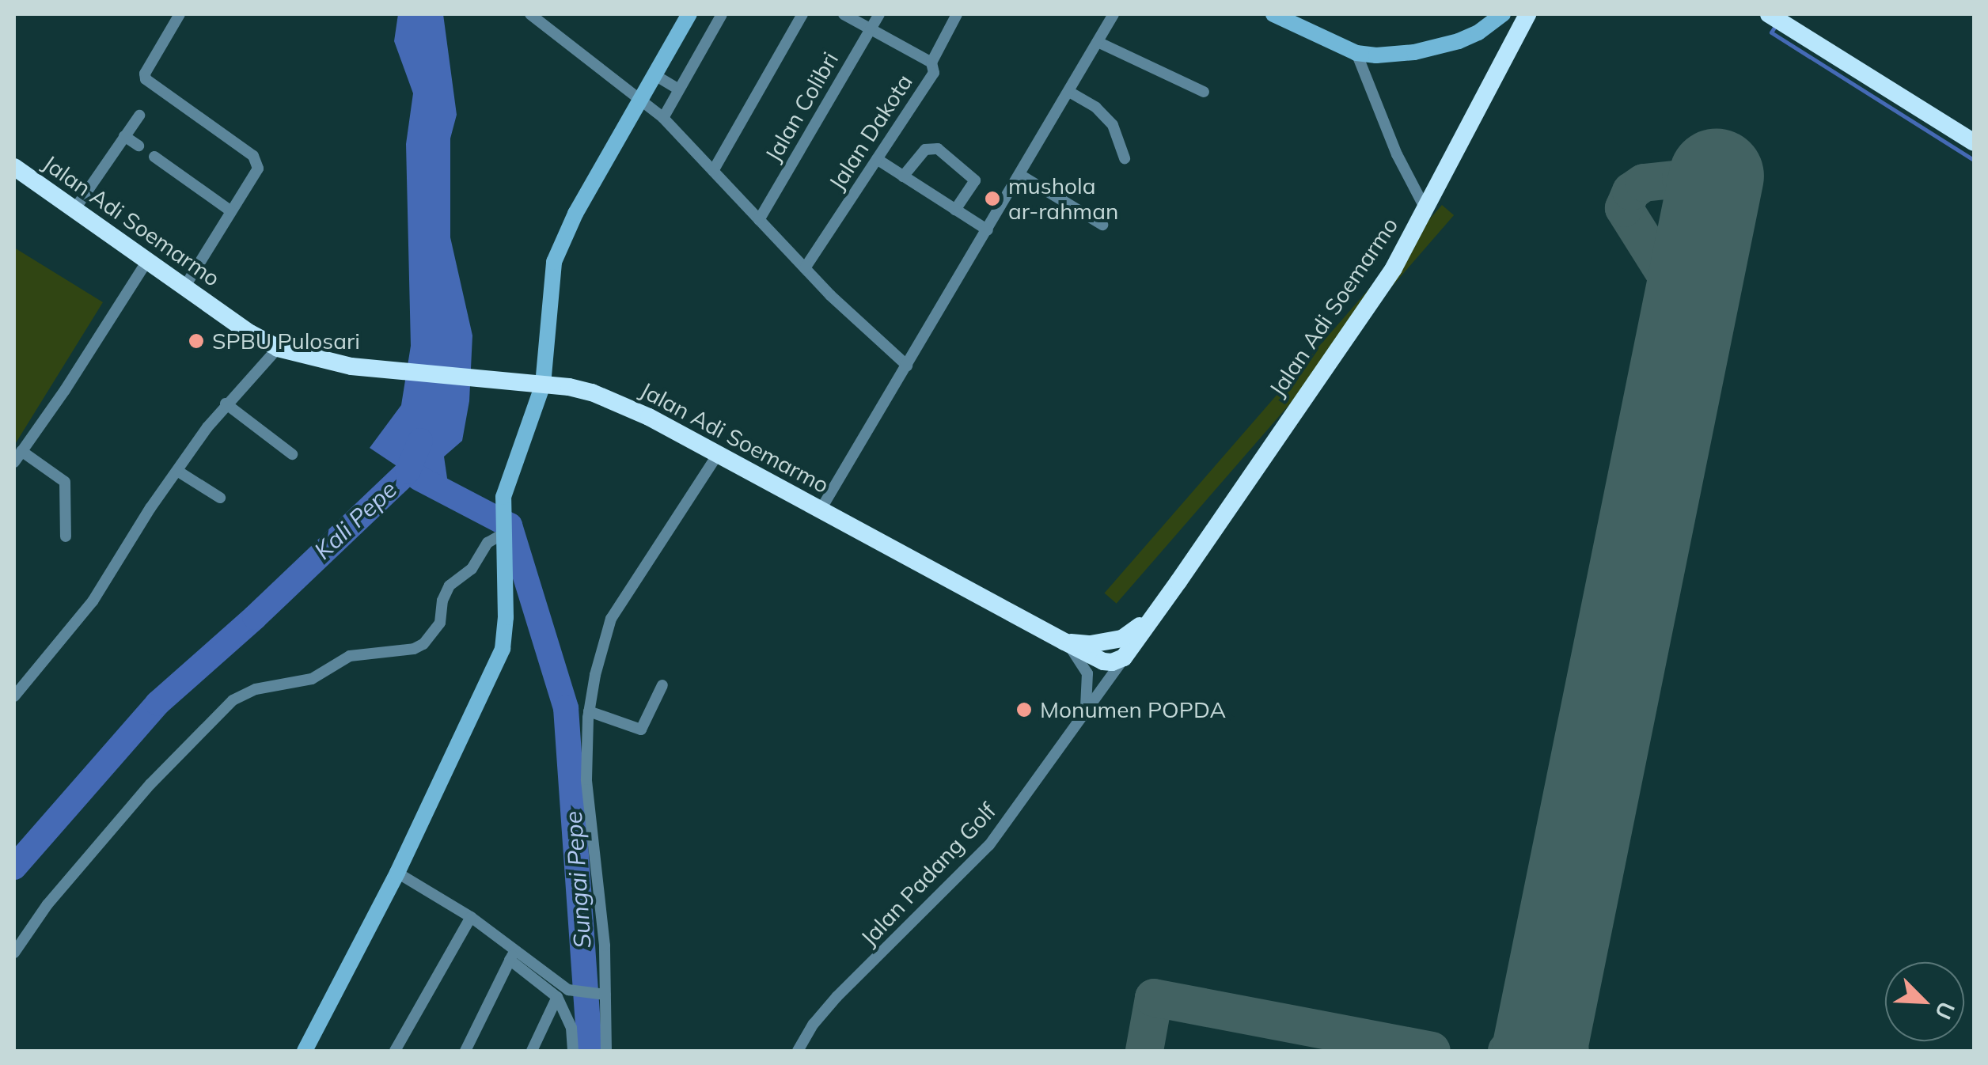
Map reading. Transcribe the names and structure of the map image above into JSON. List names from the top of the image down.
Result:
{
  "streets": {
    "highway": ["Jalan Adi Soemarmo"],
    "street": ["Jalan Colibri", "Jalan Dakota", "Jalan Padang Golf"]
  },
  "crossings": [
    ["Jalan Adi Soemarmo", "Jalan Padang Golf"]
  ],
  "water": ["Kali Pepe", "Sungai Pepe"],
  "places": ["mushola ar-rahman", "SPBU Pulosari", "Monumen POPDA"],
  "north": "bottom right"
}
